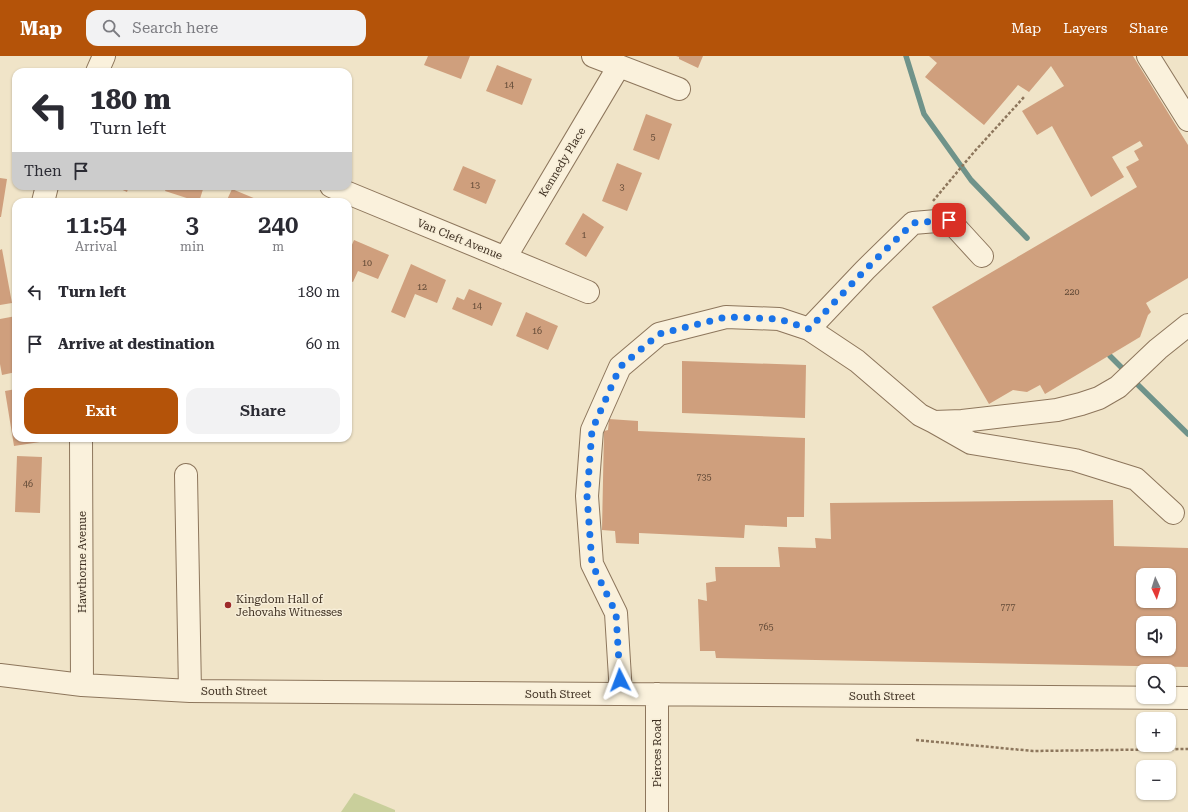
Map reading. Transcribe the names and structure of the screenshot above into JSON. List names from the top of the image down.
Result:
{
  "streets": {
    "street": [
      "Kennedy Place",
      "Van Cleft Avenue",
      "Hawthorne Avenue",
      "South Street",
      "Pierces Road"
    ]
  },
  "crossings": [
    ["Kennedy Place", "Van Cleft Avenue"],
    ["Hawthorne Avenue", "South Street"],
    ["South Street", "Pierces Road"]
  ],
  "places": ["Kingdom Hall of Jehovahs Witnesses"],
  "house_numbers": [
    "14",
    "5",
    "13",
    "3",
    "1",
    "10",
    "12",
    "220",
    "14",
    "16",
    "735",
    "46",
    "777",
    "765"
  ],
  "north": "bottom",
  "page": {
    "header": "Map",
    "search": "Search here",
    "nav": ["Map", "Layers", "Share"],
    "turn": ["180 m", "Turn left"],
    "then": "Then",
    "eta": [
      "11:54",
      "Arrival",
      "3",
      "min",
      "240",
      "m"
    ],
    "list": [
      {
        "name": "Turn left",
        "value": "180 m"
      },
      {
        "name": "Arrive at destination",
        "value": "60 m"
      }
    ],
    "buttons": ["Exit", "Share"],
    "map_buttons": ["+", "−"]
  }
}
